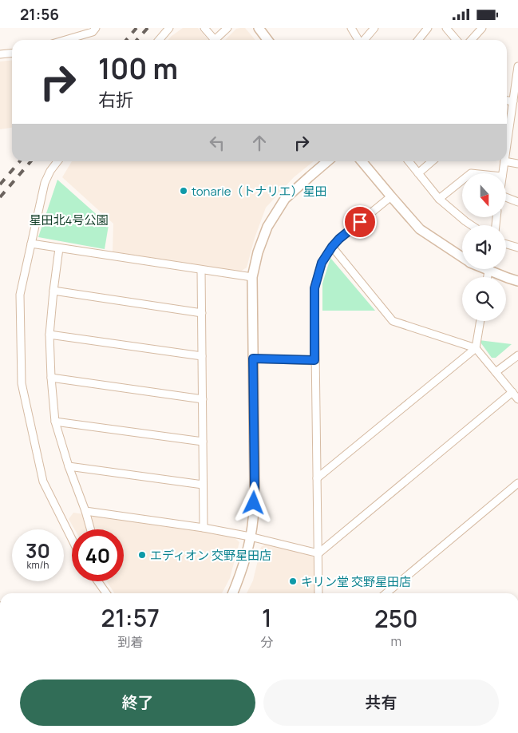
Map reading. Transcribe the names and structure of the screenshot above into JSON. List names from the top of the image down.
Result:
{
  "parks": ["星田北4号公園"],
  "places": ["tonarie（トナリエ）星田", "エディオン 交野星田店", "キリン堂 交野星田店"],
  "north": "bottom",
  "page": {
    "status": "21:56",
    "turn": ["100 m", "右折"],
    "speed": "30 km/h",
    "limit": "40",
    "eta": [
      "21:57",
      "到着",
      "1",
      "分",
      "250",
      "m"
    ],
    "buttons": ["終了", "共有"]
  }
}
